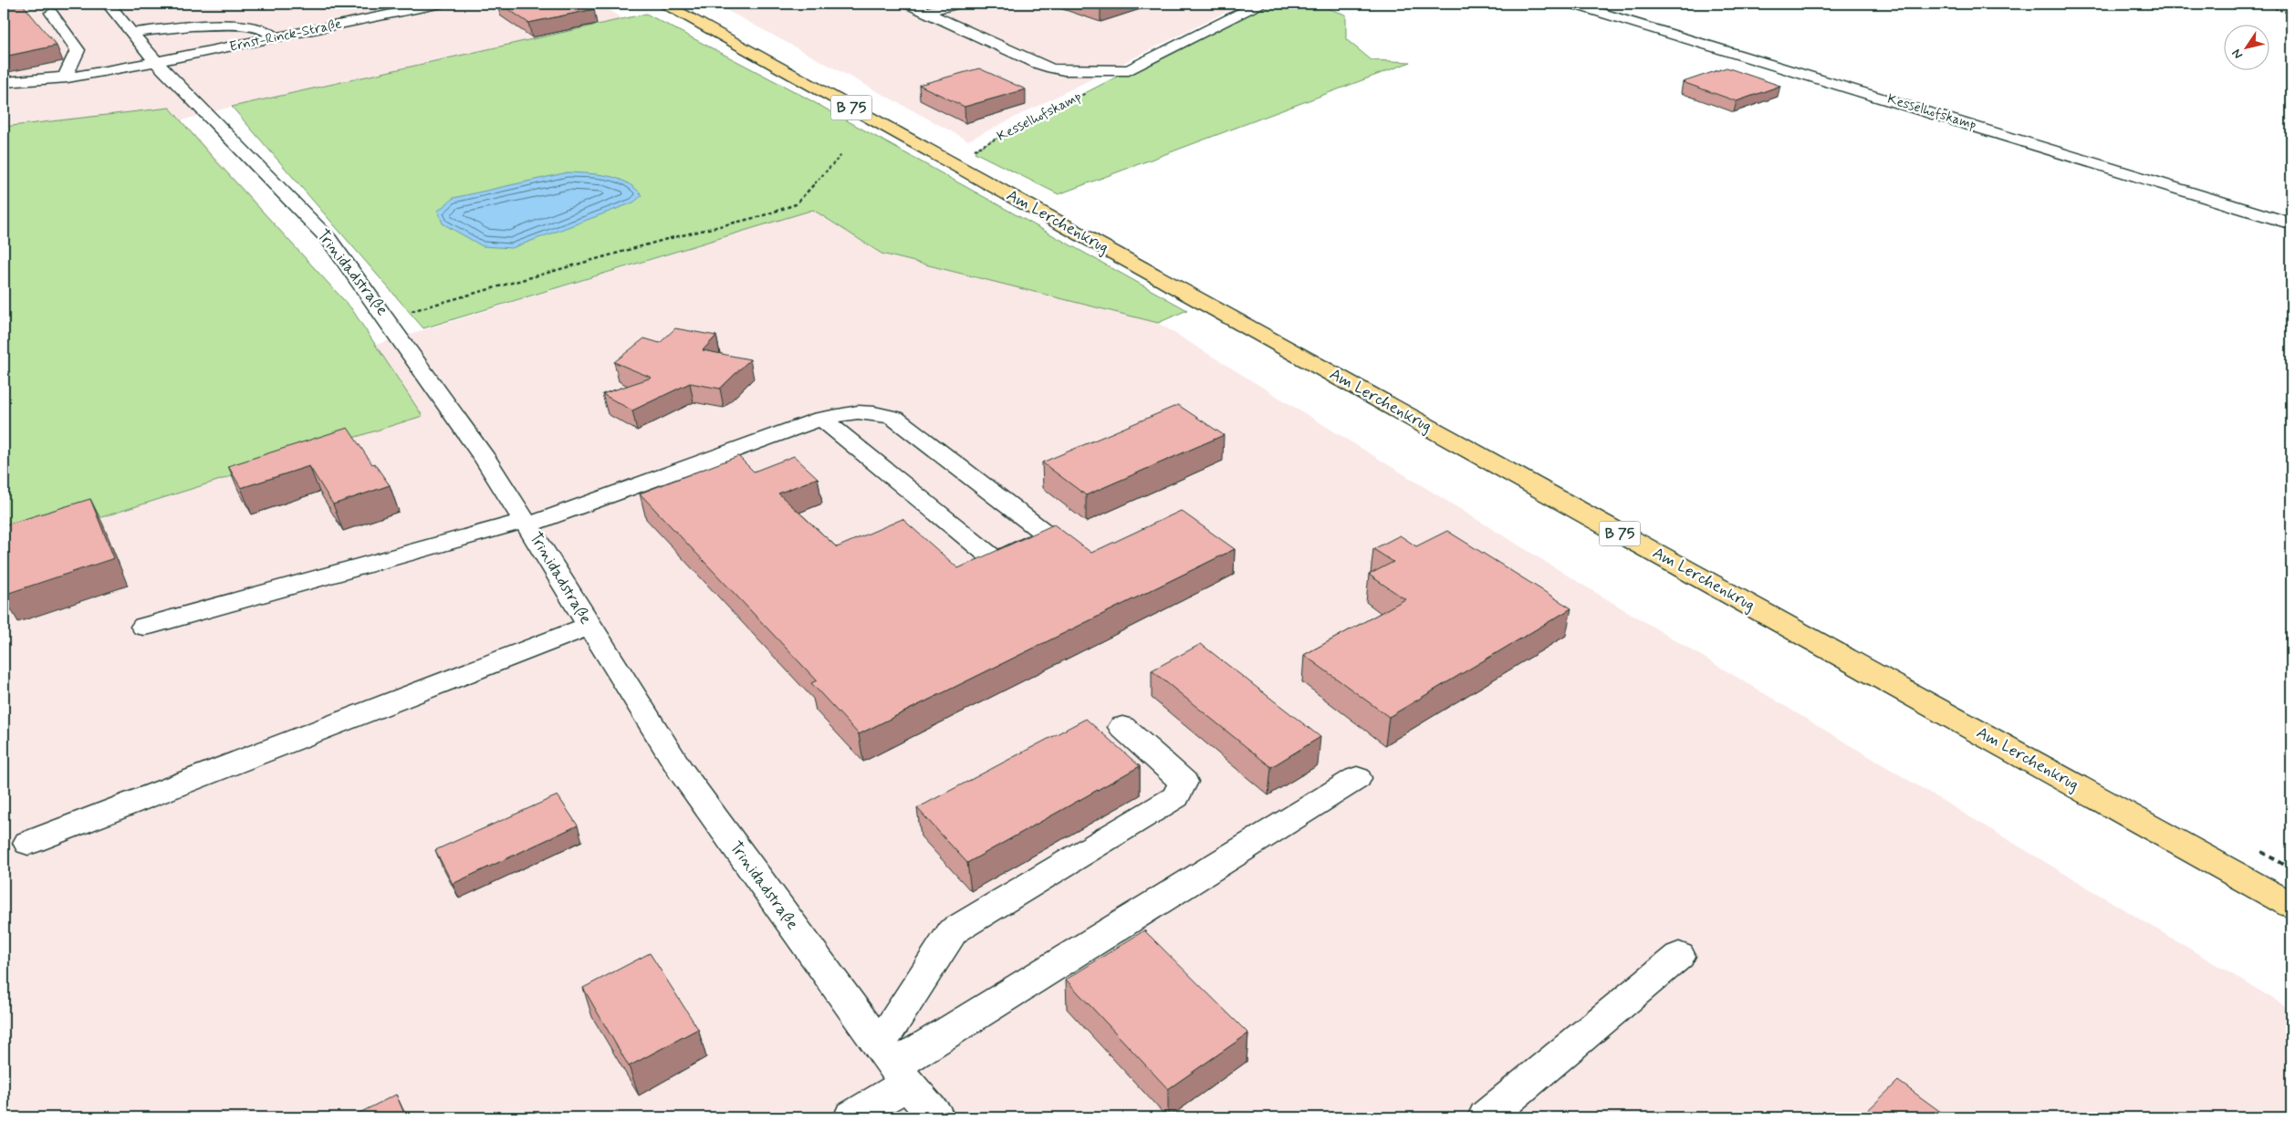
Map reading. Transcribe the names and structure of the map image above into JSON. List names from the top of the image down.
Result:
{
  "streets": {
    "main road": ["B 75", "Am Lerchenkrug"],
    "street": ["Ernst-Rinck-Straße", "Kesselhofskamp", "Trinidadstraße"]
  },
  "crossings": [
    ["Ernst-Rinck-Straße", "Trinidadstraße"],
    ["B 75", "Kesselhofskamp"],
    ["B 75", "Am Lerchenkrug"],
    ["Kesselhofskamp", "Am Lerchenkrug"]
  ],
  "north": "bottom left"
}
